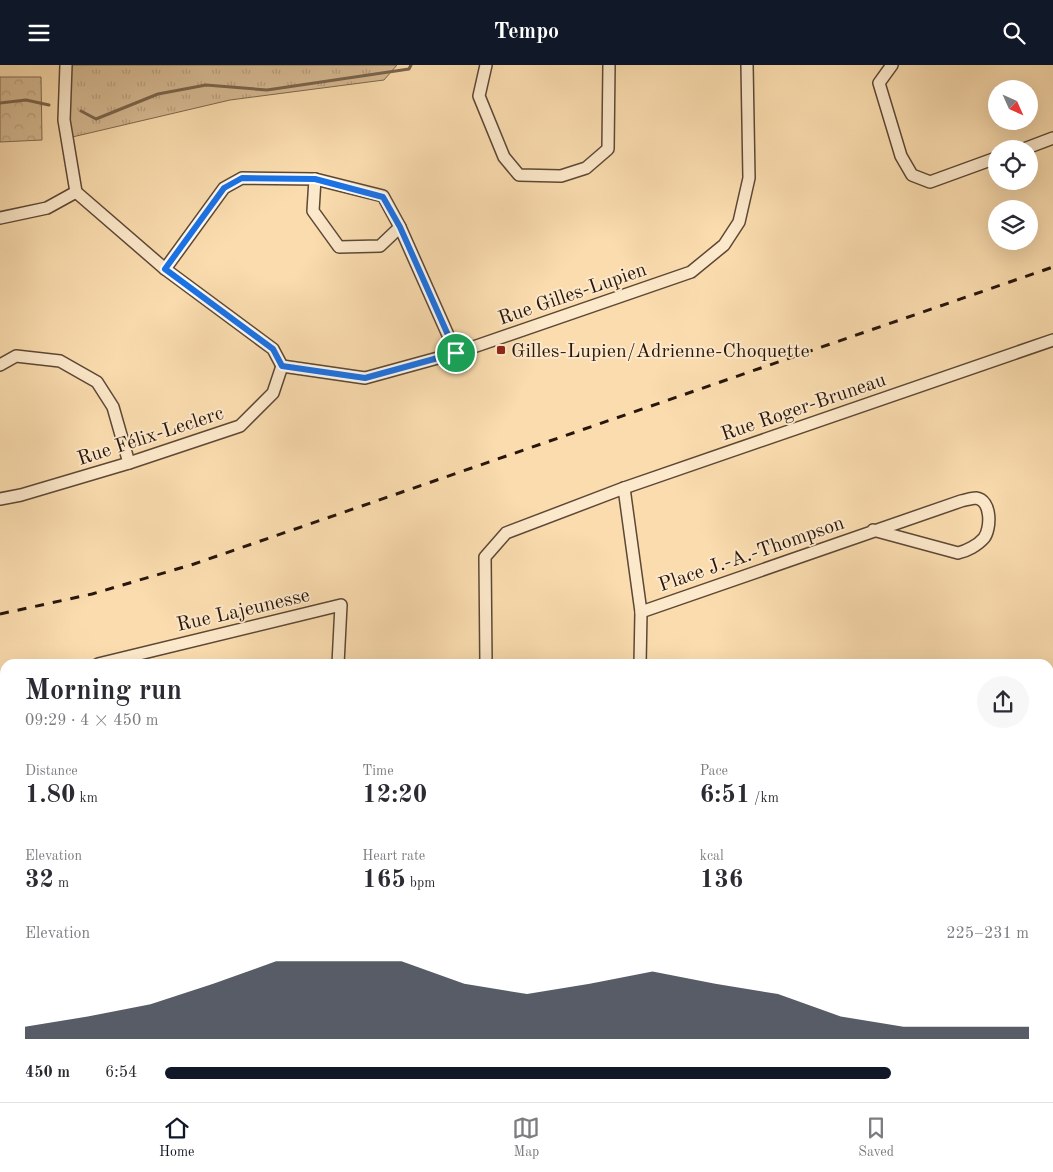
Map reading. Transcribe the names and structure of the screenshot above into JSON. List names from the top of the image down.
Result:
{
  "streets": {
    "street": [
      "Rue Gilles-Lupien",
      "Rue Roger-Bruneau",
      "Rue Félix-Leclerc",
      "Place J.-A.-Thompson",
      "Rue Lajeunesse"
    ]
  },
  "crossings": [
    ["Rue Gilles-Lupien", "Rue Félix-Leclerc"]
  ],
  "places": {
    "transit": ["Gilles-Lupien/Adrienne-Choquette"]
  },
  "north": "bottom right",
  "page": {
    "header": "Tempo",
    "heading": ["Morning run", "09:29 · 4 × 450 m"],
    "stats": [
      ["Distance", "1.80 km"],
      ["Time", "12:20"],
      ["Pace", "6:51 /km"],
      ["Elevation", "32 m"],
      ["Heart rate", "165 bpm"],
      ["kcal", "136"]
    ],
    "chart": ["Elevation", "225–231 m"],
    "list": [
      {
        "name": "450 m",
        "note": "6:54"
      }
    ],
    "tabs": ["Home", "Map", "Saved"]
  }
}
